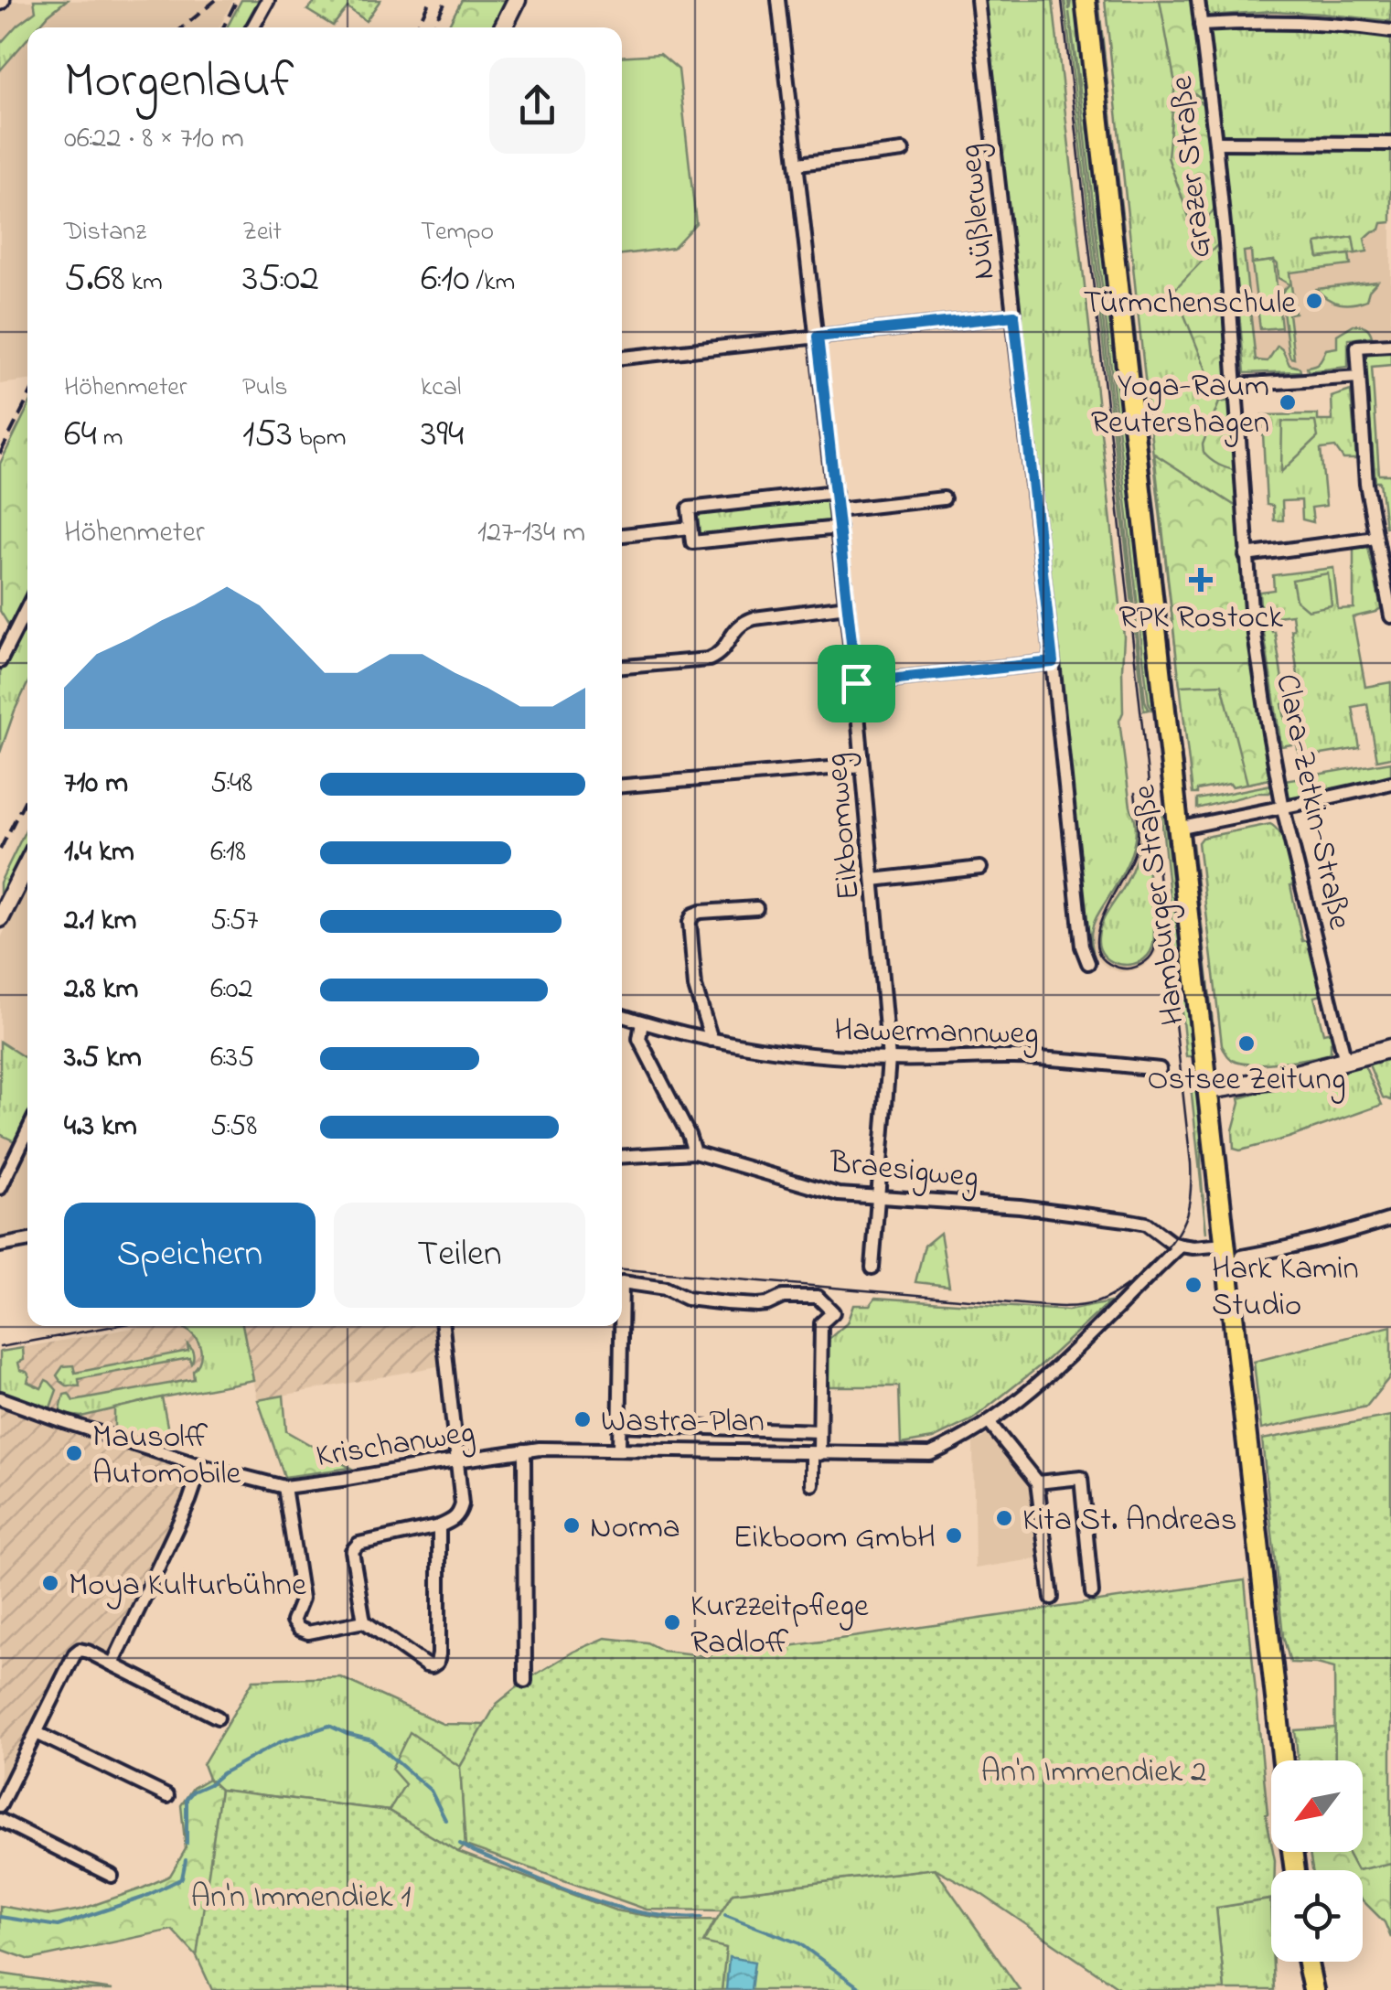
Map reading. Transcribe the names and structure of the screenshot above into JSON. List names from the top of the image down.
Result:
{
  "streets": {
    "main road": ["Hamburger Straße"],
    "street": [
      "Grazer Straße",
      "Nüßlerweg",
      "Clara-Zetkin-Straße",
      "Eikbomweg",
      "Hawermannweg",
      "Braesigweg",
      "Krischanweg"
    ]
  },
  "crossings": [
    ["Grazer Straße", "Clara-Zetkin-Straße"],
    ["Eikbomweg", "Hawermannweg"],
    ["Eikbomweg", "Braesigweg"],
    ["Braesigweg", "Krischanweg"]
  ],
  "parks": ["An'n Immendiek 2", "An'n Immendiek 1"],
  "places": {
    "other": [
      "Türmchenschule",
      "Yoga-Raum Reutershagen",
      "Ostsee Zeitung",
      "Hark Kamin Studio",
      "Wastra-Plan",
      "Mausolff Automobile",
      "Kita St. Andreas",
      "Norma",
      "Eikboom GmbH",
      "Moya Kulturbühne",
      "Kurzzeitpflege Radloff"
    ],
    "health": ["RPK Rostock"]
  },
  "north": "bottom left",
  "page": {
    "heading": ["Morgenlauf", "06:22 · 8 × 710 m"],
    "stats": [
      ["Distanz", "5.68 km"],
      ["Zeit", "35:02"],
      ["Tempo", "6:10 /km"],
      ["Höhenmeter", "64 m"],
      ["Puls", "153 bpm"],
      ["kcal", "394"]
    ],
    "chart": ["Höhenmeter", "127–134 m"],
    "list": [
      {
        "name": "710 m",
        "note": "5:48"
      },
      {
        "name": "1.4 km",
        "note": "6:18"
      },
      {
        "name": "2.1 km",
        "note": "5:57"
      },
      {
        "name": "2.8 km",
        "note": "6:02"
      },
      {
        "name": "3.5 km",
        "note": "6:35"
      },
      {
        "name": "4.3 km",
        "note": "5:58"
      }
    ],
    "buttons": ["Speichern", "Teilen"]
  }
}
